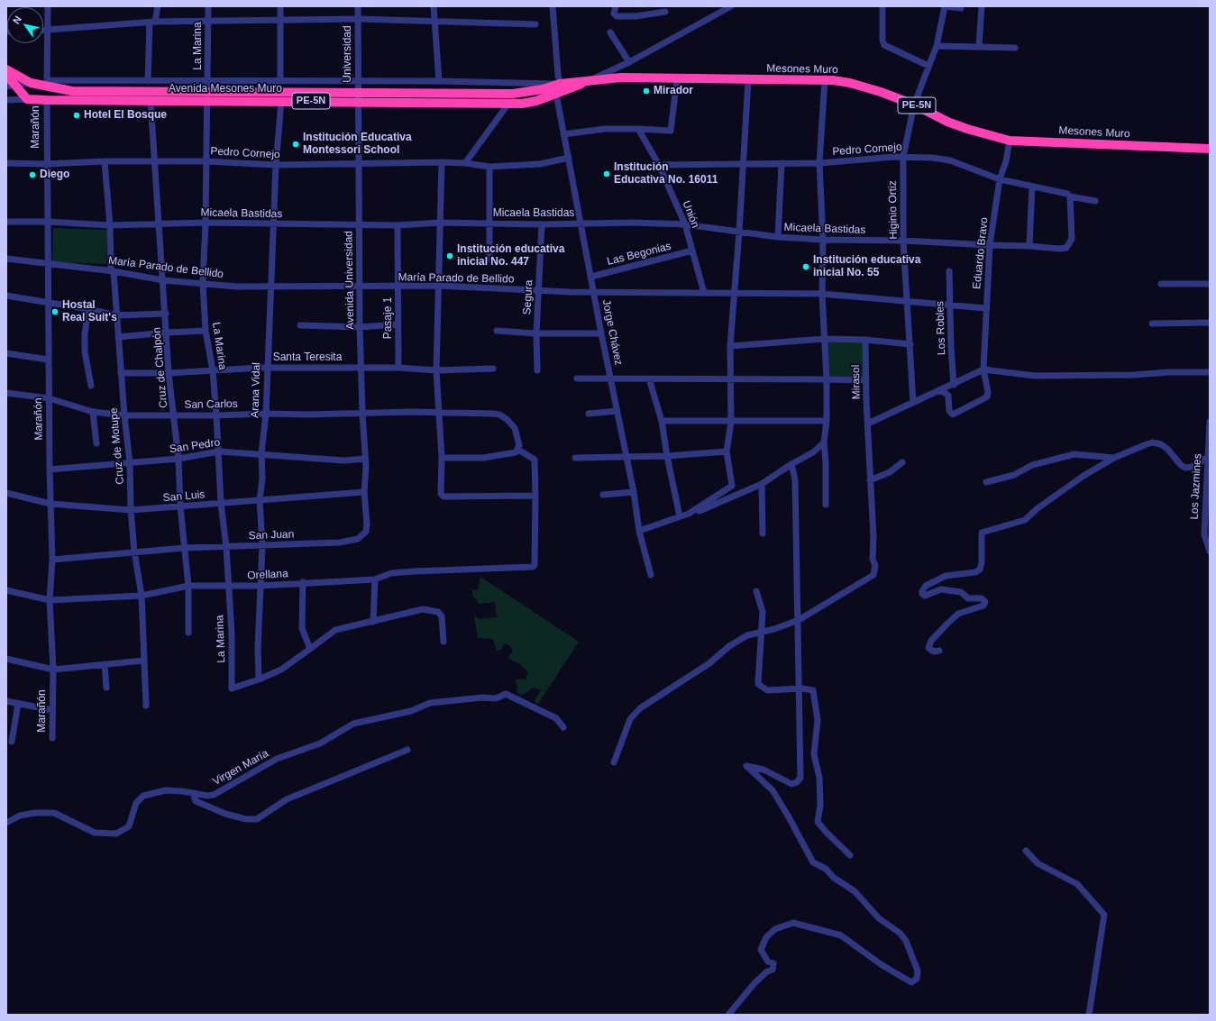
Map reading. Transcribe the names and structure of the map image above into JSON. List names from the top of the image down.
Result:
{
  "streets": {
    "highway": ["Mesones Muro", "Avenida Mesones Muro", "PE-5N"],
    "street": [
      "La Marina",
      "Universidad",
      "Marañón",
      "Pedro Cornejo",
      "Higinio Ortiz",
      "Micaela Bastidas",
      "Unión",
      "Eduardo Bravo",
      "Las Begonias",
      "María Parado de Bellido",
      "Avenida Universidad",
      "Segura",
      "Pasaje 1",
      "Los Robles",
      "Jorge Chávez",
      "Santa Teresita",
      "Cruz de Chalpón",
      "Mirasol",
      "Arana Vidal",
      "San Carlos",
      "Cruz de Motupe",
      "San Pedro",
      "Los Jazmines",
      "San Luis",
      "San Juan",
      "Orellana",
      "Virgen María"
    ]
  },
  "crossings": [
    ["La Marina", "Avenida Mesones Muro"],
    ["La Marina", "PE-5N"],
    ["La Marina", "Pedro Cornejo"],
    ["La Marina", "Micaela Bastidas"],
    ["La Marina", "María Parado de Bellido"],
    ["La Marina", "Santa Teresita"],
    ["La Marina", "Arana Vidal"],
    ["La Marina", "San Carlos"],
    ["La Marina", "San Pedro"],
    ["La Marina", "San Luis"],
    ["La Marina", "San Juan"],
    ["La Marina", "Orellana"],
    ["Universidad", "Avenida Mesones Muro"],
    ["Universidad", "PE-5N"],
    ["Universidad", "Avenida Universidad"],
    ["Mesones Muro", "PE-5N"],
    ["Mesones Muro", "Higinio Ortiz"],
    ["Mesones Muro", "Eduardo Bravo"],
    ["Avenida Mesones Muro", "PE-5N"],
    ["Avenida Mesones Muro", "Marañón"],
    ["Avenida Mesones Muro", "Avenida Universidad"],
    ["Avenida Mesones Muro", "Jorge Chávez"],
    ["Avenida Mesones Muro", "Cruz de Chalpón"],
    ["Avenida Mesones Muro", "Arana Vidal"],
    ["PE-5N", "Avenida Universidad"],
    ["PE-5N", "Jorge Chávez"],
    ["Marañón", "Pedro Cornejo"],
    ["Marañón", "Micaela Bastidas"],
    ["Marañón", "María Parado de Bellido"],
    ["Marañón", "San Carlos"],
    ["Marañón", "San Pedro"],
    ["Marañón", "San Luis"],
    ["Marañón", "San Juan"],
    ["Marañón", "Orellana"],
    ["Pedro Cornejo", "Higinio Ortiz"],
    ["Pedro Cornejo", "Micaela Bastidas"],
    ["Pedro Cornejo", "Unión"],
    ["Pedro Cornejo", "Eduardo Bravo"],
    ["Pedro Cornejo", "Avenida Universidad"],
    ["Pedro Cornejo", "Jorge Chávez"],
    ["Pedro Cornejo", "Cruz de Chalpón"],
    ["Pedro Cornejo", "Arana Vidal"],
    ["Pedro Cornejo", "Cruz de Motupe"],
    ["Higinio Ortiz", "Micaela Bastidas"],
    ["Higinio Ortiz", "María Parado de Bellido"],
    ["Micaela Bastidas", "Unión"],
    ["Micaela Bastidas", "Eduardo Bravo"],
    ["Micaela Bastidas", "Avenida Universidad"],
    ["Micaela Bastidas", "Segura"],
    ["Micaela Bastidas", "Pasaje 1"],
    ["Micaela Bastidas", "Jorge Chávez"],
    ["Micaela Bastidas", "Cruz de Chalpón"],
    ["Micaela Bastidas", "Arana Vidal"],
    ["Micaela Bastidas", "Cruz de Motupe"],
    ["Unión", "Las Begonias"],
    ["Unión", "María Parado de Bellido"],
    ["Eduardo Bravo", "María Parado de Bellido"],
    ["Las Begonias", "Jorge Chávez"],
    ["María Parado de Bellido", "Avenida Universidad"],
    ["María Parado de Bellido", "Segura"],
    ["María Parado de Bellido", "Pasaje 1"],
    ["María Parado de Bellido", "Los Robles"],
    ["María Parado de Bellido", "Jorge Chávez"],
    ["María Parado de Bellido", "Cruz de Chalpón"],
    ["María Parado de Bellido", "Arana Vidal"],
    ["María Parado de Bellido", "Cruz de Motupe"],
    ["Avenida Universidad", "Santa Teresita"],
    ["Avenida Universidad", "San Carlos"],
    ["Avenida Universidad", "San Pedro"],
    ["Avenida Universidad", "San Luis"],
    ["Avenida Universidad", "San Juan"],
    ["Pasaje 1", "Santa Teresita"],
    ["Santa Teresita", "Cruz de Chalpón"],
    ["Santa Teresita", "Arana Vidal"],
    ["Santa Teresita", "Cruz de Motupe"],
    ["Cruz de Chalpón", "San Carlos"],
    ["Cruz de Chalpón", "San Pedro"],
    ["Cruz de Chalpón", "San Luis"],
    ["Cruz de Chalpón", "San Juan"],
    ["Cruz de Chalpón", "Orellana"],
    ["Arana Vidal", "San Carlos"],
    ["Arana Vidal", "San Pedro"],
    ["Arana Vidal", "San Luis"],
    ["Arana Vidal", "San Juan"],
    ["Arana Vidal", "Orellana"],
    ["San Carlos", "Cruz de Motupe"],
    ["Cruz de Motupe", "San Pedro"],
    ["Cruz de Motupe", "San Luis"],
    ["Cruz de Motupe", "San Juan"],
    ["Cruz de Motupe", "Orellana"],
    ["San Luis", "San Juan"]
  ],
  "places": [
    "Mirador",
    "Hotel El Bosque",
    "Institución Educativa Montessori School",
    "Institución Educativa No. 16011",
    "Diego",
    "Institución educativa inicial No. 447",
    "Institución educativa inicial No. 55",
    "Hostal Real Suit's"
  ],
  "north": "top left"
}
